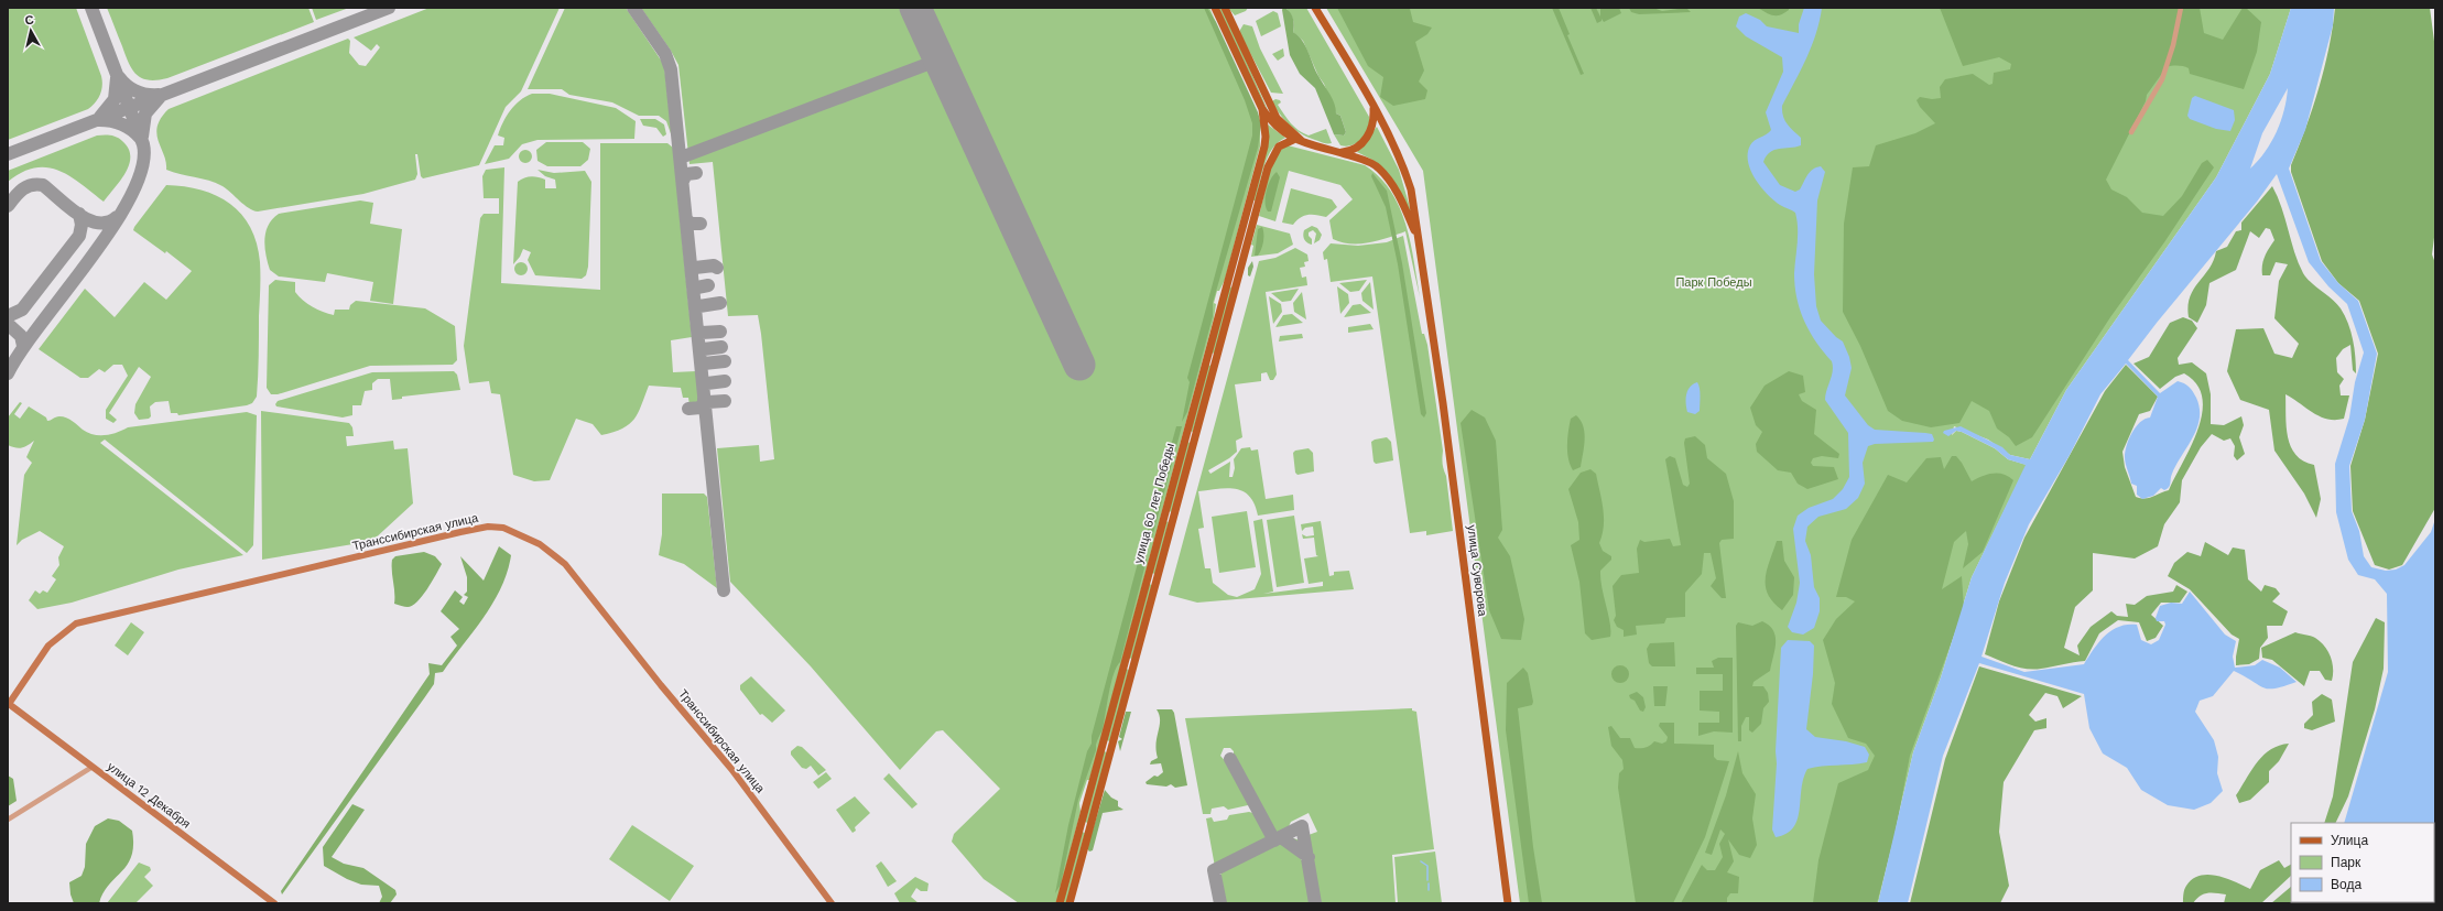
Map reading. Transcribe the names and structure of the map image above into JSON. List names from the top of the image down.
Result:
{
  "streets": {
    "main road": [
      "улица 60 лет Победы",
      "Транссибирская улица",
      "улица Суворова",
      "улица 12 Декабря"
    ]
  },
  "crossings": [
    ["Транссибирская улица", "улица 12 Декабря"]
  ],
  "parks": ["Парк Победы"],
  "legend": ["Улица", "Парк", "Вода"],
  "north": "top"
}
